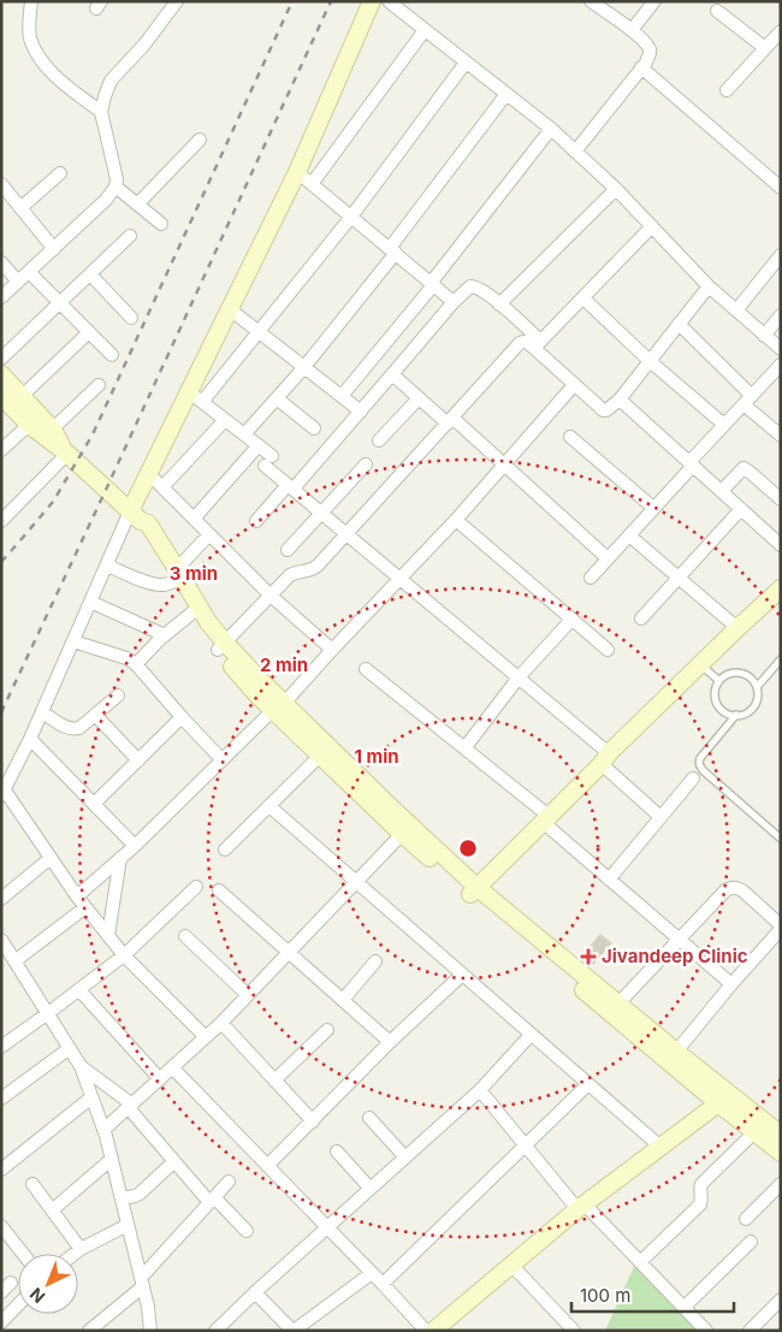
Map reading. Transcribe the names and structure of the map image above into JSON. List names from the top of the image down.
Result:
{
  "places": {
    "health": ["Jivandeep Clinic"]
  },
  "scale_bar": "100 m",
  "north": "bottom left",
  "rings": ["3 min", "2 min", "1 min"]
}
